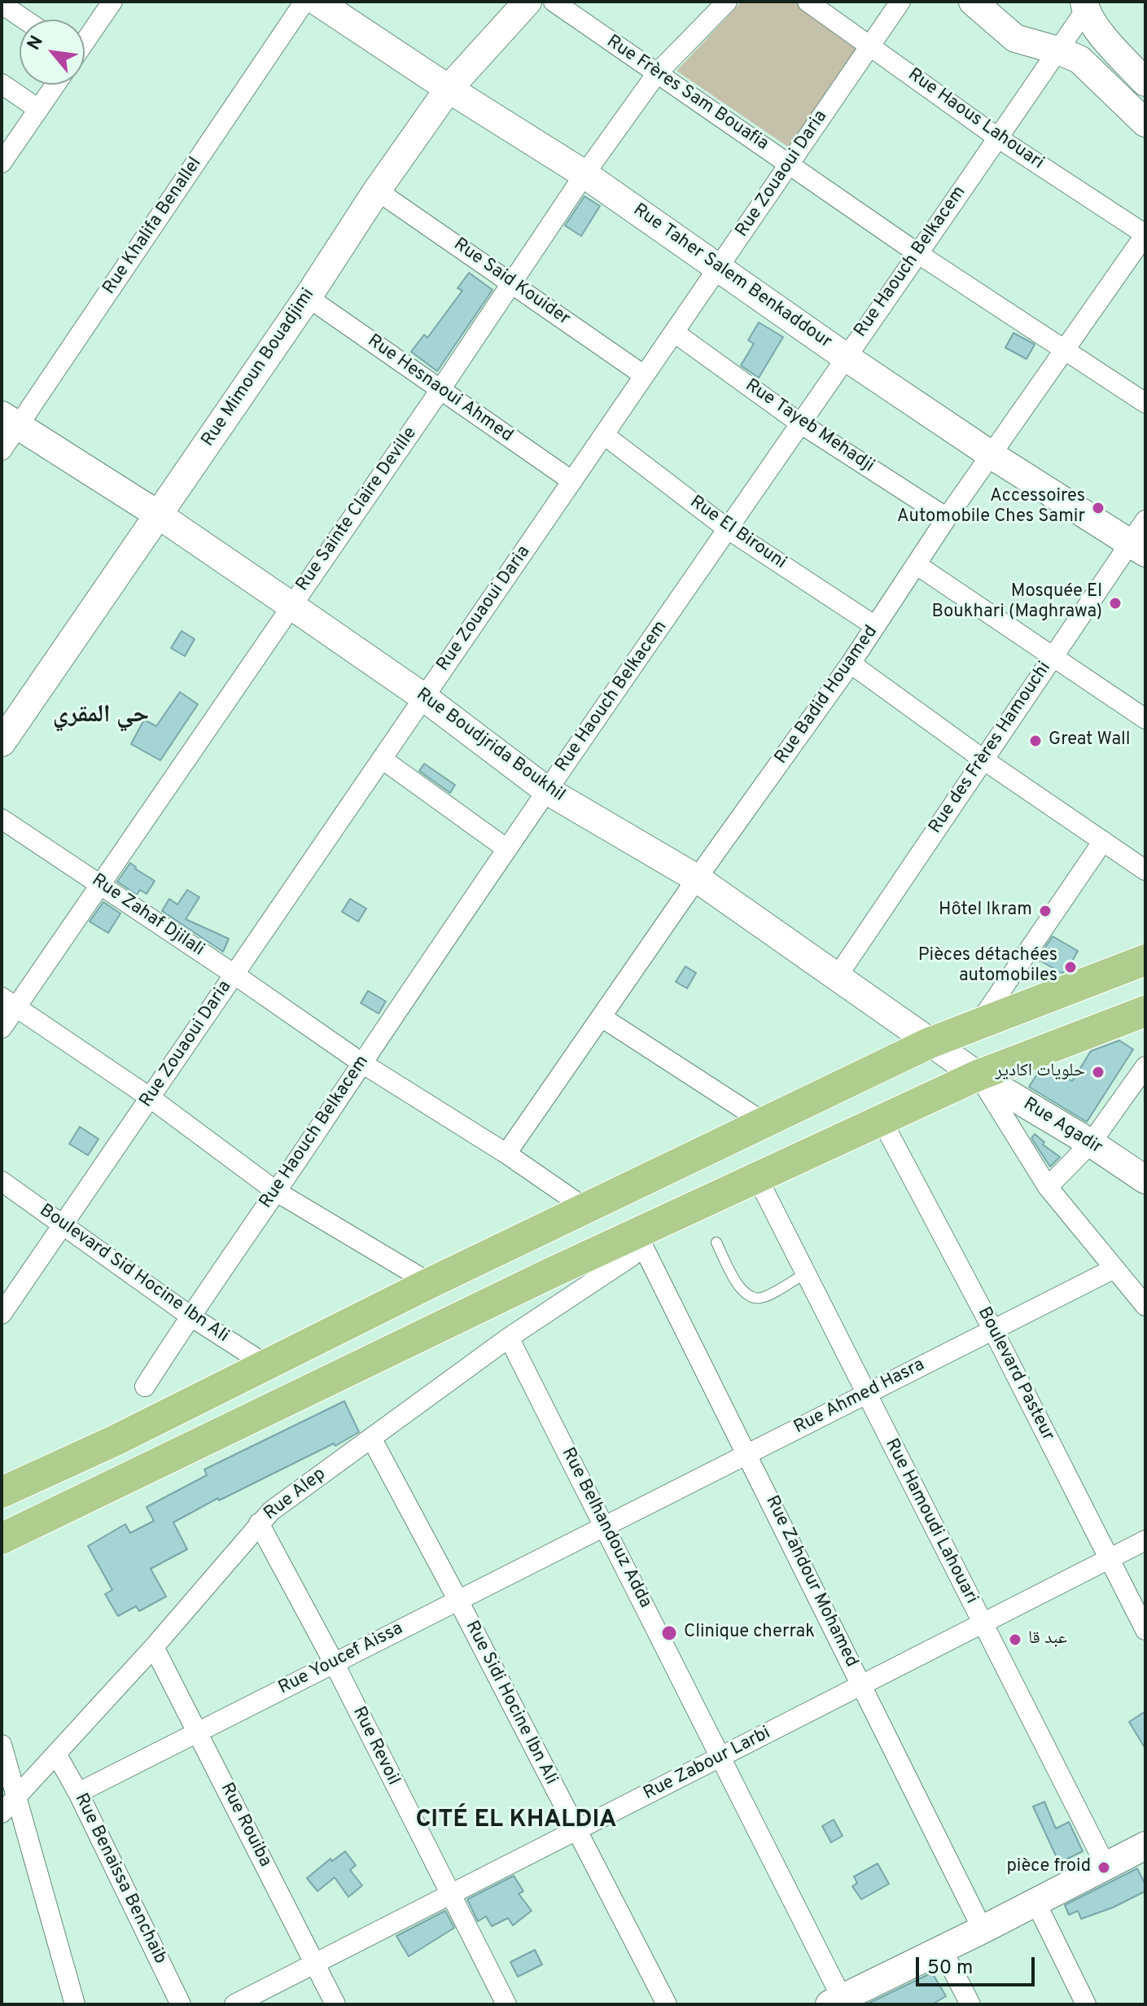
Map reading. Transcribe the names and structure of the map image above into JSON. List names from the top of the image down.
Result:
{
  "streets": {
    "street": [
      "Rue Frères Sam Bouafia",
      "Rue Haous Lahouari",
      "Rue Zouaoui Daria",
      "Rue Khalifa Benallel",
      "Rue Haouch Belkacem",
      "Rue Taher Salem Benkaddour",
      "Rue Said Kouider",
      "Rue Mimoun Bouadjimi",
      "Rue Hesnaoui Ahmed",
      "Rue Tayeb Mehadji",
      "Rue Sainte Claire Deville",
      "Rue El Birouni",
      "Rue Badid Houamed",
      "Rue Boudjrida Boukhil",
      "Rue des Frères Hamouchi",
      "Rue Zahaf Djilali",
      "Rue Agadir",
      "Boulevard Sid Hocine Ibn Ali",
      "Boulevard Pasteur",
      "Rue Ahmed Hasra",
      "Rue Alep",
      "Rue Hamoudi Lahouari",
      "Rue Belhandouz Adda",
      "Rue Zahdour Mohamed",
      "Rue Youcef Aissa",
      "Rue Sidi Hocine Ibn Ali",
      "Rue Revoil",
      "Rue Zabour Larbi",
      "Rue Rouiba",
      "Rue Benaissa Benchaib"
    ]
  },
  "crossings": [
    ["Rue Frères Sam Bouafia", "Rue Zouaoui Daria"],
    ["Rue Frères Sam Bouafia", "Rue Haouch Belkacem"],
    ["Rue Frères Sam Bouafia", "Rue Sainte Claire Deville"],
    ["Rue Frères Sam Bouafia", "Rue Badid Houamed"],
    ["Rue Haous Lahouari", "Rue Zouaoui Daria"],
    ["Rue Haous Lahouari", "Rue Haouch Belkacem"],
    ["Rue Haous Lahouari", "Rue Badid Houamed"],
    ["Rue Zouaoui Daria", "Rue Taher Salem Benkaddour"],
    ["Rue Zouaoui Daria", "Rue Said Kouider"],
    ["Rue Zouaoui Daria", "Rue Hesnaoui Ahmed"],
    ["Rue Zouaoui Daria", "Rue Tayeb Mehadji"],
    ["Rue Zouaoui Daria", "Rue El Birouni"],
    ["Rue Zouaoui Daria", "Rue Boudjrida Boukhil"],
    ["Rue Zouaoui Daria", "Rue Zahaf Djilali"],
    ["Rue Zouaoui Daria", "Boulevard Sid Hocine Ibn Ali"],
    ["Rue Khalifa Benallel", "Rue Boudjrida Boukhil"],
    ["Rue Haouch Belkacem", "Rue Taher Salem Benkaddour"],
    ["Rue Haouch Belkacem", "Rue Tayeb Mehadji"],
    ["Rue Haouch Belkacem", "Rue El Birouni"],
    ["Rue Haouch Belkacem", "Rue Boudjrida Boukhil"],
    ["Rue Haouch Belkacem", "Rue Zahaf Djilali"],
    ["Rue Haouch Belkacem", "Boulevard Sid Hocine Ibn Ali"],
    ["Rue Taher Salem Benkaddour", "Rue Mimoun Bouadjimi"],
    ["Rue Taher Salem Benkaddour", "Rue Sainte Claire Deville"],
    ["Rue Taher Salem Benkaddour", "Rue Badid Houamed"],
    ["Rue Taher Salem Benkaddour", "Rue des Frères Hamouchi"],
    ["Rue Said Kouider", "Rue Mimoun Bouadjimi"],
    ["Rue Said Kouider", "Rue Sainte Claire Deville"],
    ["Rue Mimoun Bouadjimi", "Rue Hesnaoui Ahmed"],
    ["Rue Mimoun Bouadjimi", "Rue Boudjrida Boukhil"],
    ["Rue Hesnaoui Ahmed", "Rue Sainte Claire Deville"],
    ["Rue Tayeb Mehadji", "Rue Badid Houamed"],
    ["Rue Sainte Claire Deville", "Rue Boudjrida Boukhil"],
    ["Rue Sainte Claire Deville", "Rue Zahaf Djilali"],
    ["Rue El Birouni", "Rue Badid Houamed"],
    ["Rue Badid Houamed", "Rue Boudjrida Boukhil"],
    ["Rue Badid Houamed", "Rue Zahaf Djilali"],
    ["Rue Boudjrida Boukhil", "Rue des Frères Hamouchi"],
    ["Rue Boudjrida Boukhil", "Rue Agadir"],
    ["Boulevard Pasteur", "Rue Ahmed Hasra"],
    ["Boulevard Pasteur", "Rue Zabour Larbi"],
    ["Rue Ahmed Hasra", "Rue Hamoudi Lahouari"],
    ["Rue Ahmed Hasra", "Rue Belhandouz Adda"],
    ["Rue Ahmed Hasra", "Rue Zahdour Mohamed"],
    ["Rue Ahmed Hasra", "Rue Youcef Aissa"],
    ["Rue Alep", "Rue Belhandouz Adda"],
    ["Rue Alep", "Rue Zahdour Mohamed"],
    ["Rue Alep", "Rue Sidi Hocine Ibn Ali"],
    ["Rue Alep", "Rue Revoil"],
    ["Rue Alep", "Rue Rouiba"],
    ["Rue Alep", "Rue Benaissa Benchaib"],
    ["Rue Hamoudi Lahouari", "Rue Zabour Larbi"],
    ["Rue Belhandouz Adda", "Rue Youcef Aissa"],
    ["Rue Belhandouz Adda", "Rue Zabour Larbi"],
    ["Rue Zahdour Mohamed", "Rue Zabour Larbi"],
    ["Rue Youcef Aissa", "Rue Sidi Hocine Ibn Ali"],
    ["Rue Youcef Aissa", "Rue Revoil"],
    ["Rue Youcef Aissa", "Rue Rouiba"],
    ["Rue Youcef Aissa", "Rue Benaissa Benchaib"],
    ["Rue Sidi Hocine Ibn Ali", "Rue Zabour Larbi"],
    ["Rue Revoil", "Rue Zabour Larbi"],
    ["Rue Zabour Larbi", "Rue Rouiba"]
  ],
  "districts": ["حي المقري", "CITÉ EL KHALDIA"],
  "places": [
    "Accessoires Automobile Ches Samir",
    "Mosquée El Boukhari (Maghrawa)",
    "Great Wall",
    "Hôtel Ikram",
    "Pièces détachées automobiles",
    "حلويات اكادير",
    "Clinique cherrak",
    "عبد قا",
    "pièce froid"
  ],
  "scale_bar": "50 m",
  "north": "top left"
}
